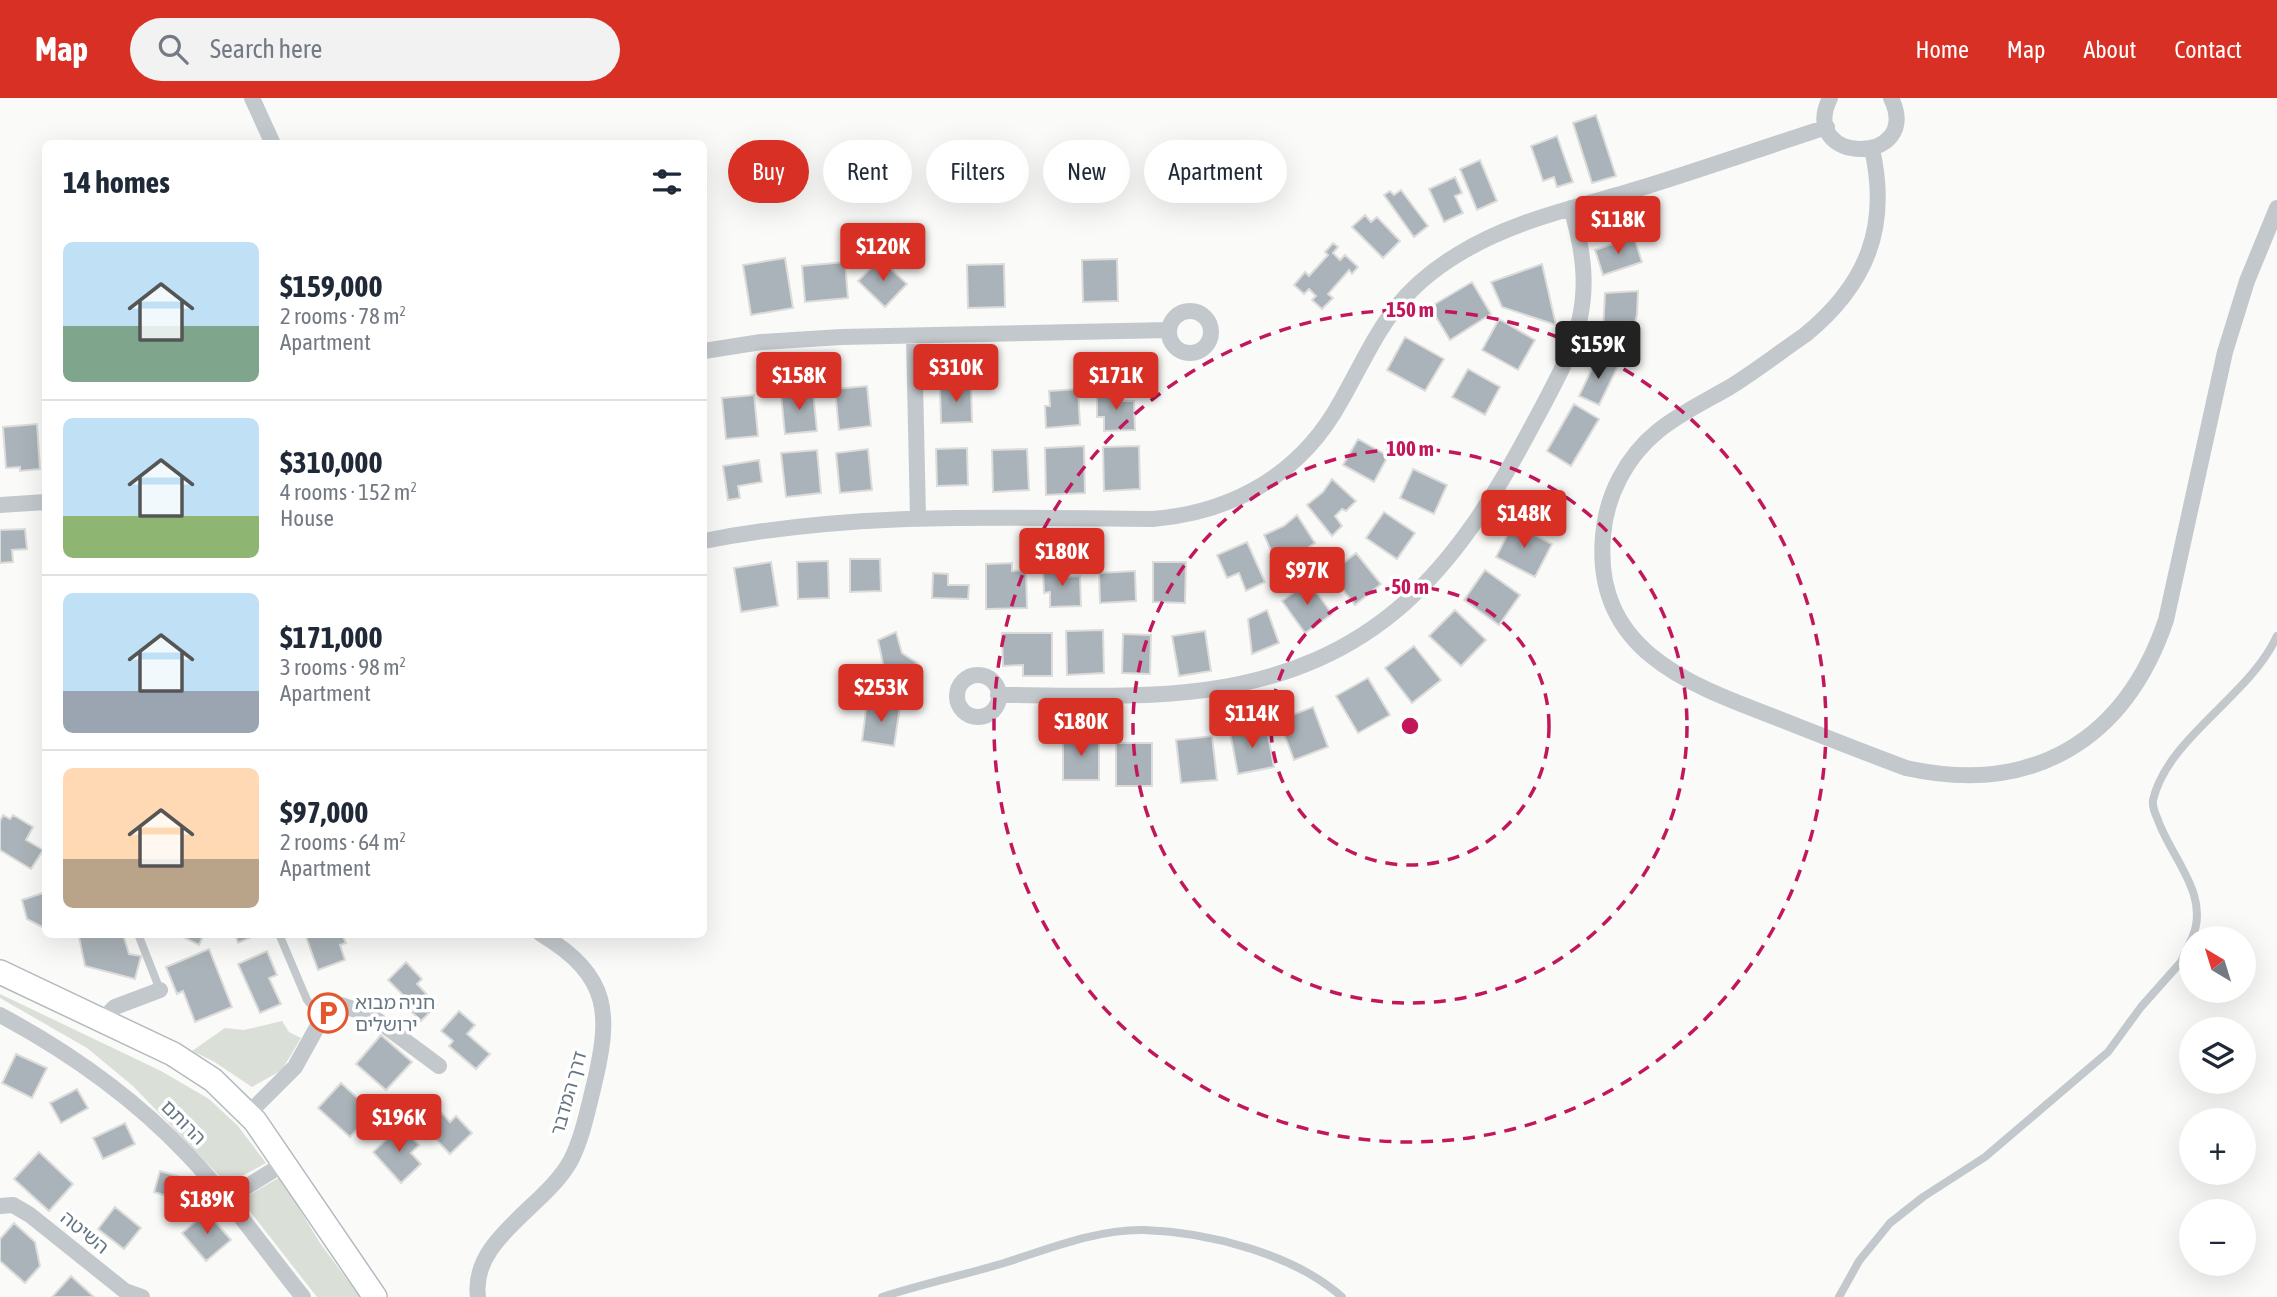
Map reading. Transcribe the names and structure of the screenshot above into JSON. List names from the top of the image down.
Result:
{
  "streets": {
    "street": ["דרך המדבר", "הרותם", "השיטה"]
  },
  "places": {
    "parking": ["חניה מבוא ירושלים"]
  },
  "north": "top left",
  "page": {
    "header": "Map",
    "search": "Search here",
    "nav": [
      "Home",
      "Map",
      "About",
      "Contact"
    ],
    "chip": [
      "Buy",
      "Rent",
      "Filters",
      "New",
      "Apartment"
    ],
    "heading": "14 homes",
    "price": [
      "$118K",
      "$120K",
      "$159K",
      "$310K",
      "$158K",
      "$171K",
      "$148K",
      "$180K",
      "$97K",
      "$253K",
      "$114K",
      "$180K",
      "$196K",
      "$189K"
    ],
    "list": [
      {
        "name": "$159,000",
        "note": "2 rooms · 78 m² · Apartment"
      },
      {
        "name": "$310,000",
        "note": "4 rooms · 152 m² · House"
      },
      {
        "name": "$171,000",
        "note": "3 rooms · 98 m² · Apartment"
      },
      {
        "name": "$97,000",
        "note": "2 rooms · 64 m² · Apartment"
      }
    ],
    "map_buttons": ["+", "−"]
  },
  "rings": ["150 m", "100 m", "50 m"]
}
